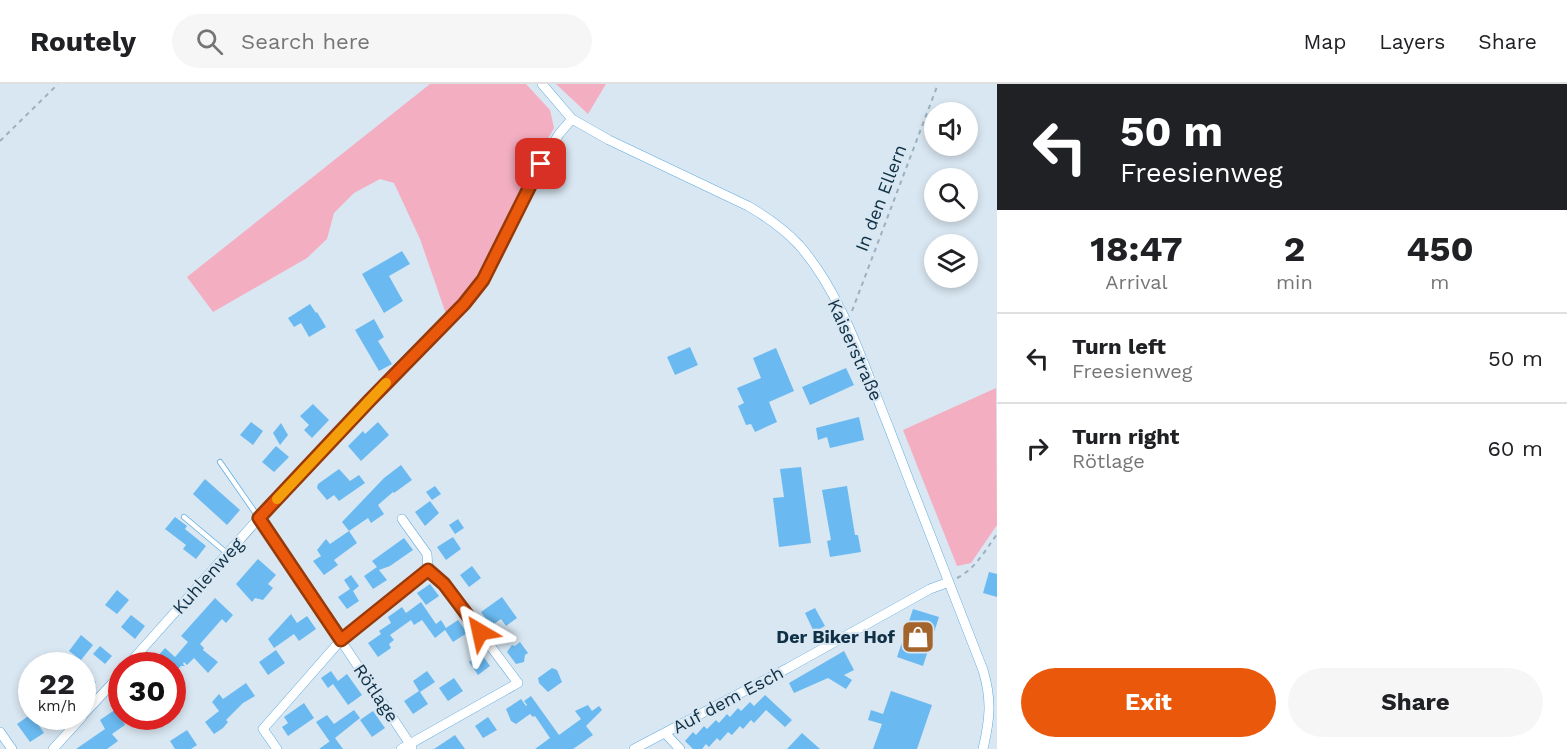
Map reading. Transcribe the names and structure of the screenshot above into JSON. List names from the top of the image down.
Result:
{
  "streets": {
    "street": [
      "Kaiserstraße",
      "Kuhlenweg",
      "Rötlage",
      "Auf dem Esch"
    ],
    "path": ["In den Ellern"]
  },
  "crossings": [
    ["In den Ellern", "Kaiserstraße"],
    ["Kaiserstraße", "Kuhlenweg"],
    ["Kaiserstraße", "Auf dem Esch"],
    ["Kuhlenweg", "Rötlage"]
  ],
  "places": {
    "shop": ["Der Biker Hof"]
  },
  "page": {
    "header": "Routely",
    "search": "Search here",
    "nav": ["Map", "Layers", "Share"],
    "turn": ["50 m", "Freesienweg"],
    "eta": [
      "18:47",
      "Arrival",
      "2",
      "min",
      "450",
      "m"
    ],
    "list": [
      {
        "name": "Turn left",
        "note": "Freesienweg",
        "value": "50 m"
      },
      {
        "name": "Turn right",
        "note": "Rötlage",
        "value": "60 m"
      }
    ],
    "speed": "22 km/h",
    "limit": "30",
    "buttons": ["Exit", "Share"]
  }
}
